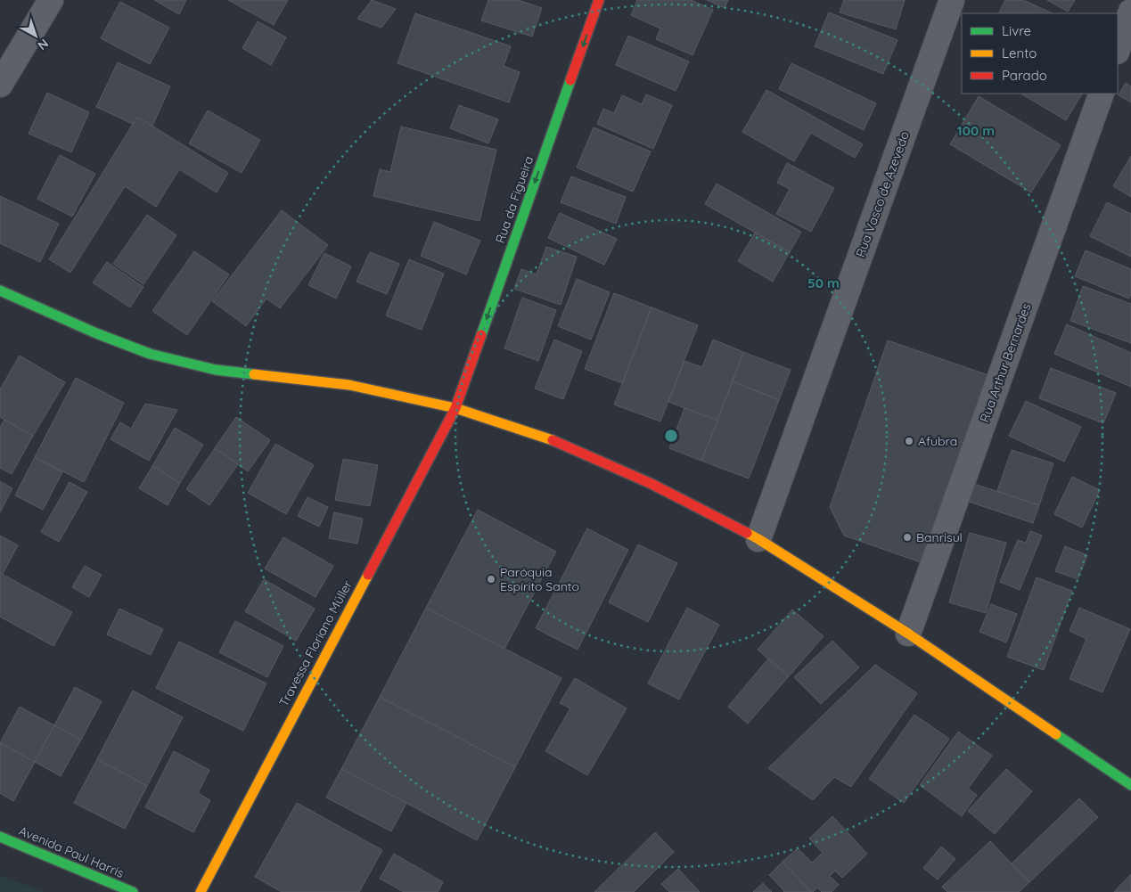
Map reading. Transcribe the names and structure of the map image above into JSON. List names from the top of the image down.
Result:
{
  "streets": {
    "main road": ["Rua da Figueira", "Travessa Floriano Müller", "Avenida Paul Harris"],
    "street": ["Rua Vasco de Azevedo", "Rua Arthur Bernardes"]
  },
  "crossings": [
    ["Rua da Figueira", "Travessa Floriano Müller"]
  ],
  "one_way": ["Rua da Figueira"],
  "places": ["Afubra", "Banrisul", "Paróquia Espírito Santo"],
  "legend": ["Livre", "Lento", "Parado"],
  "north": "bottom right",
  "rings": ["100 m", "50 m"]
}
